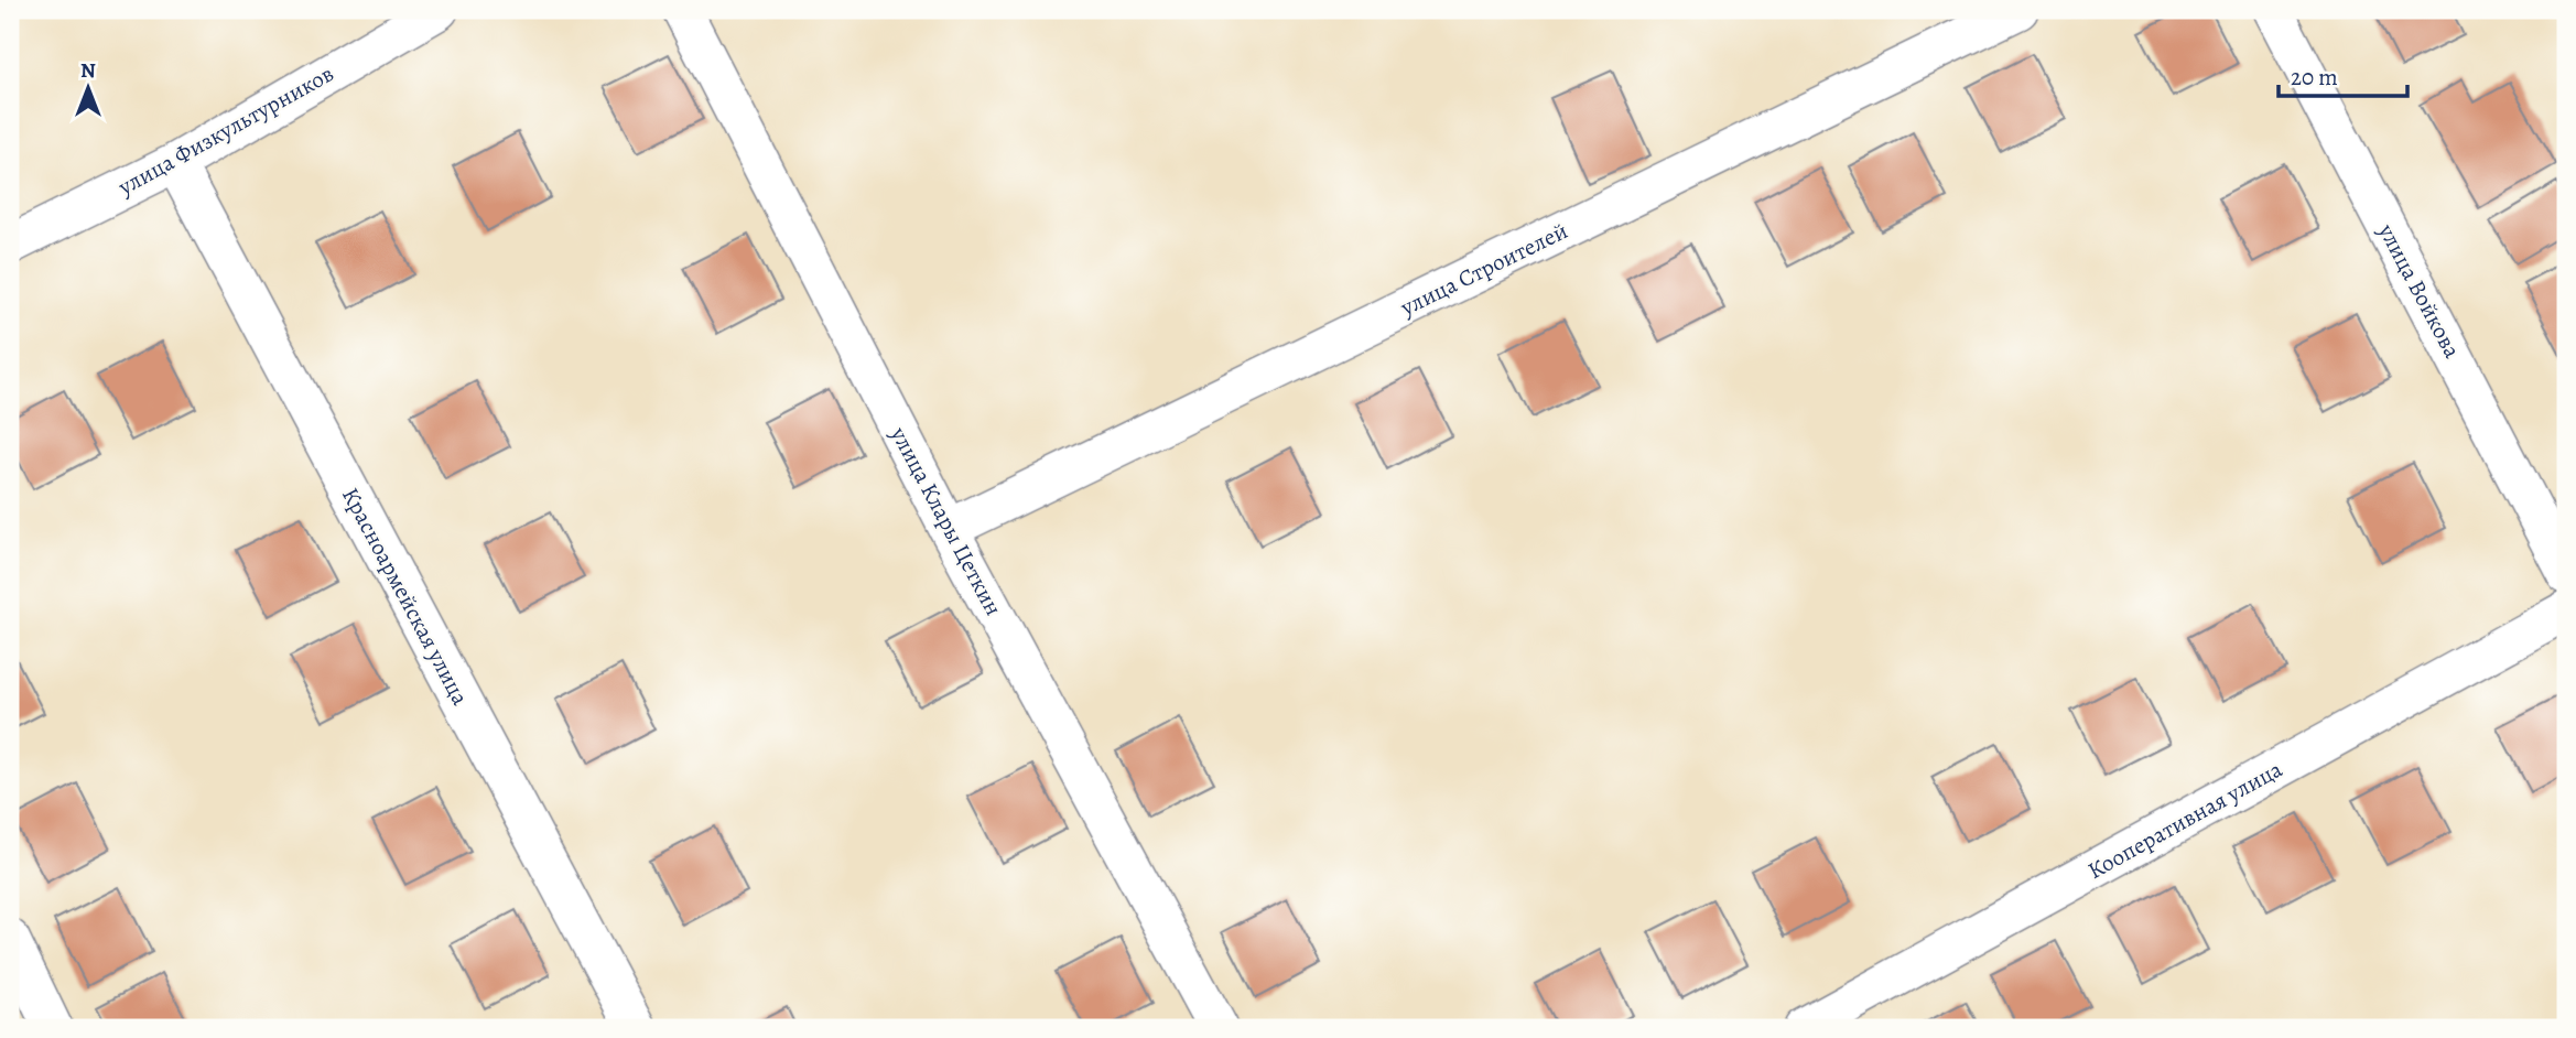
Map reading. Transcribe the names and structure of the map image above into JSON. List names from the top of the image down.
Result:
{
  "streets": {
    "street": [
      "улица Физкультурников",
      "улица Строителей",
      "улица Войкова",
      "улица Клары Цеткин",
      "Красноармейская улица",
      "Кооперативная улица"
    ]
  },
  "crossings": [
    ["улица Физкультурников", "Красноармейская улица"],
    ["улица Строителей", "улица Клары Цеткин"]
  ],
  "scale_bar": "20 m",
  "north": "top"
}
